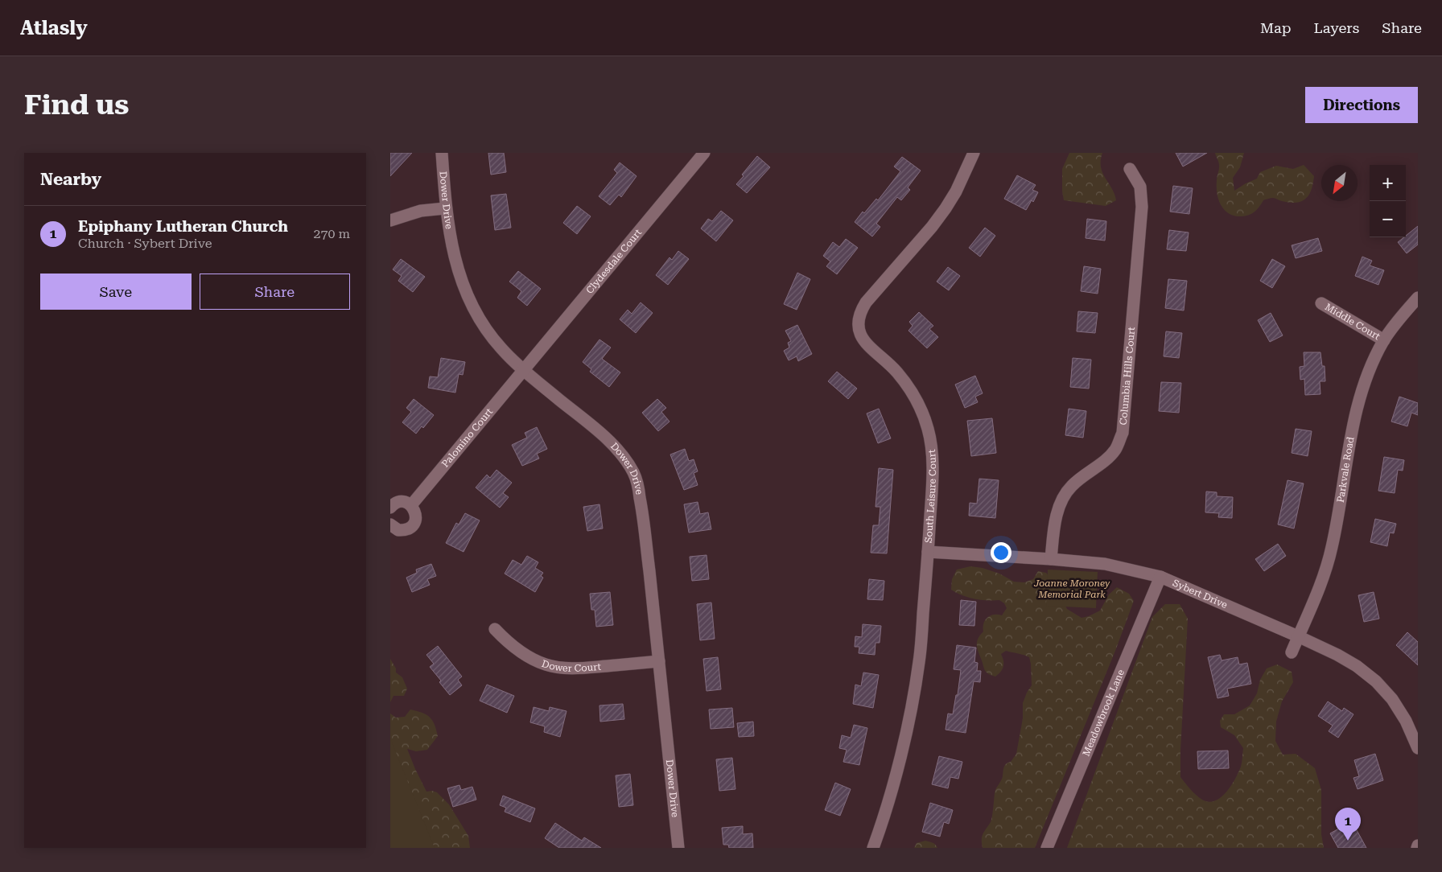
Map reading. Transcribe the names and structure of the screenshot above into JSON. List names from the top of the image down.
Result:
{
  "streets": {
    "street": [
      "Dower Drive",
      "Clydesdale Court",
      "Middle Court",
      "Columbia Hills Court",
      "Palomino Court",
      "Parkvale Road",
      "South Leisure Court",
      "Sybert Drive",
      "Dower Court",
      "Meadowbrook Lane"
    ]
  },
  "crossings": [
    ["Dower Drive", "Clydesdale Court"],
    ["Dower Drive", "Palomino Court"],
    ["Dower Drive", "Dower Court"],
    ["Clydesdale Court", "Palomino Court"],
    ["Middle Court", "Parkvale Road"],
    ["Columbia Hills Court", "Sybert Drive"],
    ["Parkvale Road", "Sybert Drive"],
    ["South Leisure Court", "Sybert Drive"],
    ["Sybert Drive", "Meadowbrook Lane"]
  ],
  "parks": ["Joanne Moroney Memorial Park"],
  "north": "bottom left",
  "page": {
    "header": "Atlasly",
    "nav": ["Map", "Layers", "Share"],
    "buttons": [
      "Directions",
      ["Save", "Share"]
    ],
    "title": "Find us",
    "heading": "Nearby",
    "map_buttons": ["+", "−"],
    "list": [
      {
        "mark": "1",
        "name": "Epiphany Lutheran Church",
        "note": "Church · Sybert Drive",
        "value": "270 m"
      }
    ],
    "pins": "1"
  }
}
